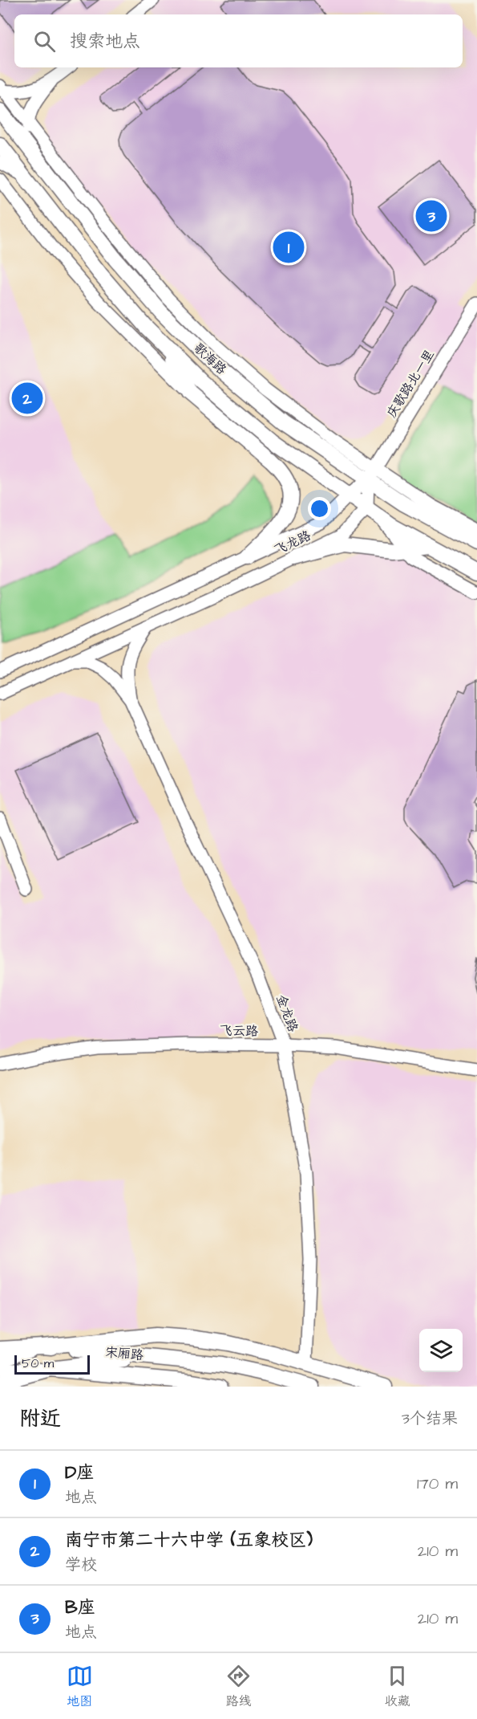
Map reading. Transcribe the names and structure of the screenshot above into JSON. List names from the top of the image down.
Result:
{
  "streets": {
    "main road": ["歌海路", "宋厢路"],
    "street": [
      "庆歌路北一里",
      "飞龙路",
      "金龙路",
      "飞云路"
    ]
  },
  "crossings": [
    ["歌海路", "庆歌路北一里"],
    ["歌海路", "飞龙路"],
    ["庆歌路北一里", "飞龙路"],
    ["飞龙路", "金龙路"],
    ["金龙路", "飞云路"]
  ],
  "scale_bar": "50 m",
  "page": {
    "search": "搜索地点",
    "pins": ["3", "1", "2"],
    "scale": "50 m",
    "heading": ["附近", "3个结果"],
    "list": [
      {
        "mark": "1",
        "name": "D座",
        "note": "地点",
        "value": "170 m"
      },
      {
        "mark": "2",
        "name": "南宁市第二十六中学 (五象校区)",
        "note": "学校",
        "value": "210 m"
      },
      {
        "mark": "3",
        "name": "B座",
        "note": "地点",
        "value": "210 m"
      }
    ],
    "nav": ["地图", "路线", "收藏"]
  }
}
